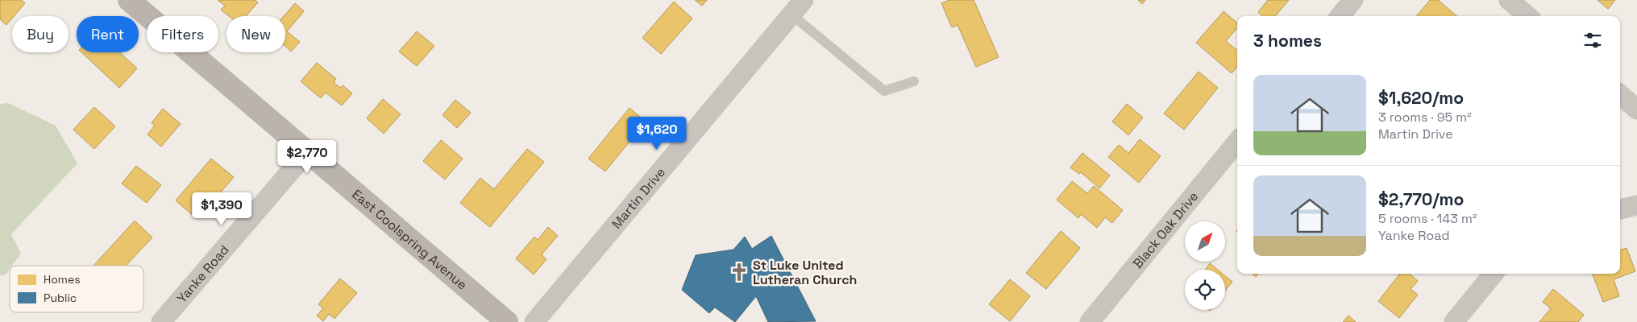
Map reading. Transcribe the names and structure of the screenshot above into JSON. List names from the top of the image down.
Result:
{
  "streets": {
    "street": [
      "Martin Drive",
      "Black Oak Drive",
      "East Coolspring Avenue",
      "Yanke Road"
    ]
  },
  "crossings": [
    ["East Coolspring Avenue", "Yanke Road"]
  ],
  "places": {
    "church": ["St Luke United Lutheran Church"]
  },
  "legend": ["Homes", "Public"],
  "north": "top right",
  "page": {
    "chip": [
      "Buy",
      "Rent",
      "Filters",
      "New"
    ],
    "heading": "3 homes",
    "list": [
      {
        "name": "$1,620/mo",
        "note": "3 rooms · 95 m² · Martin Drive"
      },
      {
        "name": "$2,770/mo",
        "note": "5 rooms · 143 m² · Yanke Road"
      }
    ],
    "price": ["$1,620", "$2,770", "$1,390"]
  }
}
